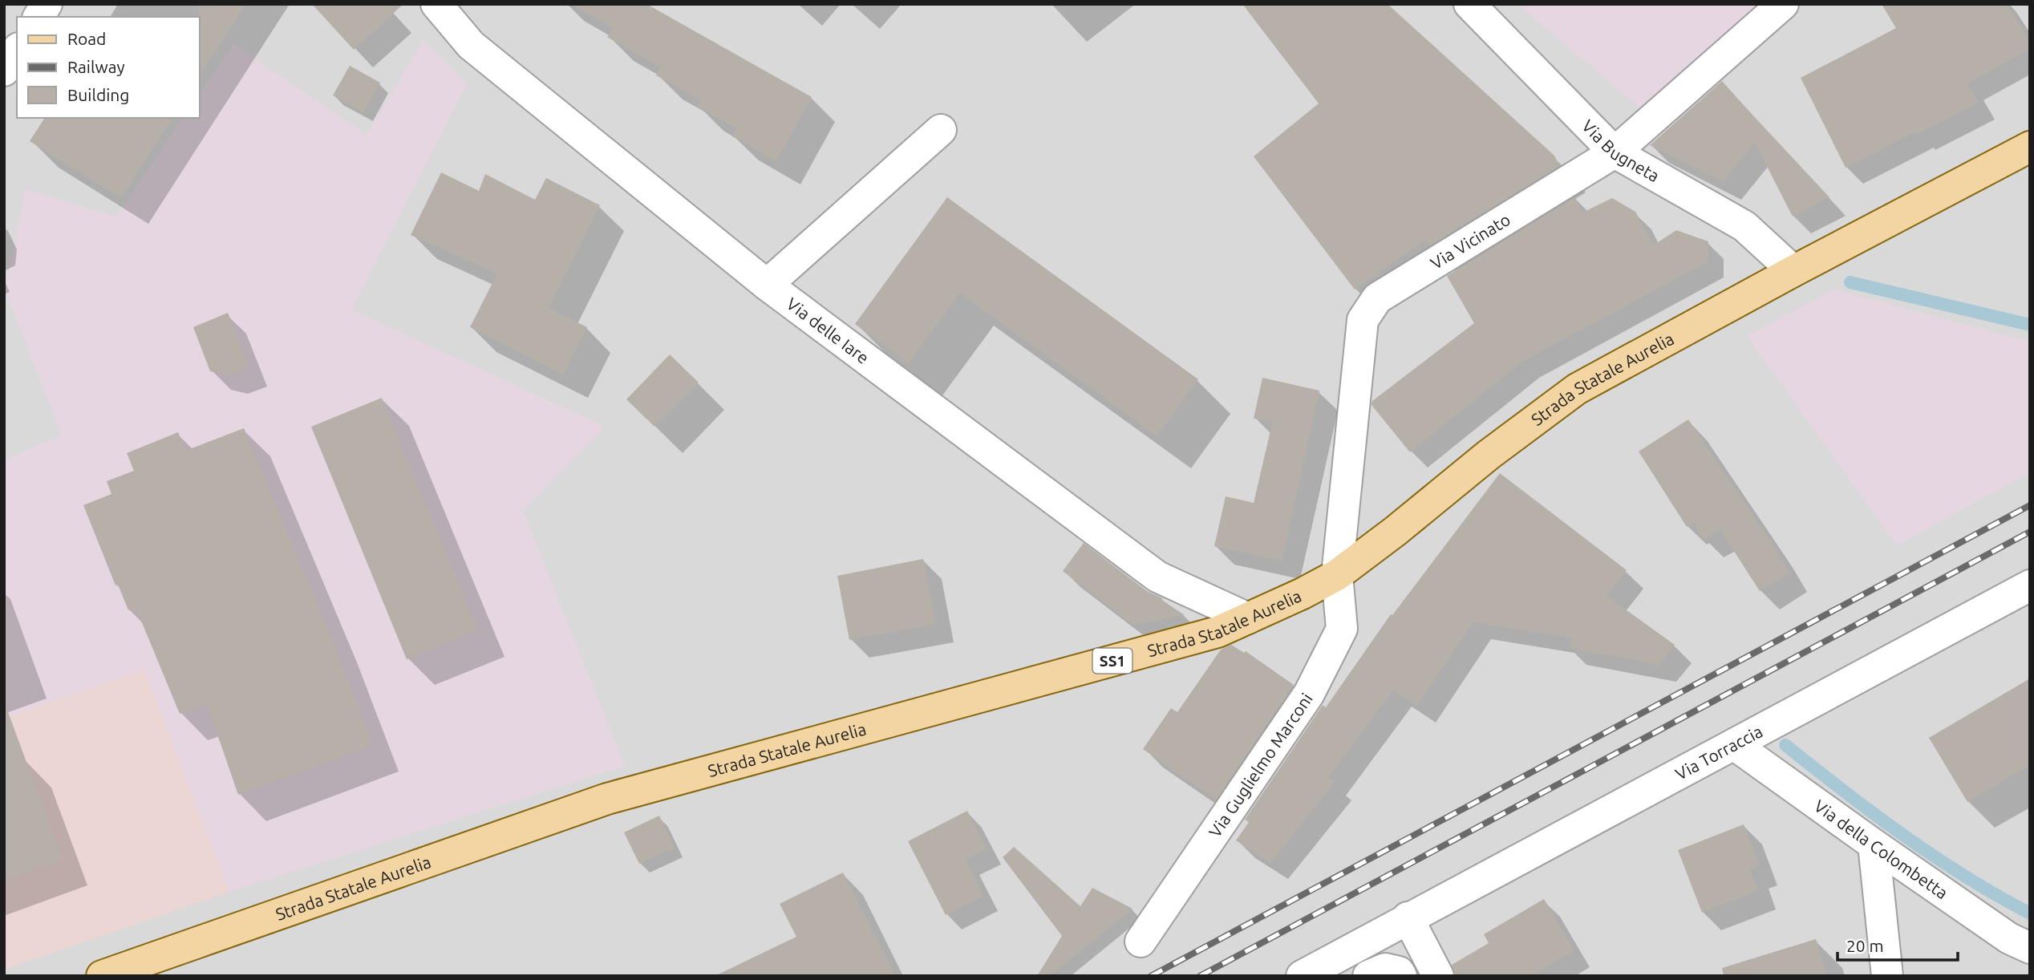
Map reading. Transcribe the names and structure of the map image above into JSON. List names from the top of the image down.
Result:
{
  "streets": {
    "main road": ["Strada Statale Aurelia", "SS1"],
    "street": [
      "Via Bugneta",
      "Via Vicinato",
      "Via delle Iare",
      "Via Torraccia",
      "Via Guglielmo Marconi",
      "Via della Colombetta"
    ]
  },
  "crossings": [
    ["Via Bugneta", "Via Vicinato"],
    ["Via Bugneta", "Strada Statale Aurelia"],
    ["Via Vicinato", "Strada Statale Aurelia"],
    ["Via Vicinato", "Via Guglielmo Marconi"],
    ["Via delle Iare", "Strada Statale Aurelia"],
    ["Strada Statale Aurelia", "Via Guglielmo Marconi"],
    ["Via Torraccia", "Via della Colombetta"]
  ],
  "legend": ["Road", "Railway", "Building"],
  "scale_bar": "20 m"
}
